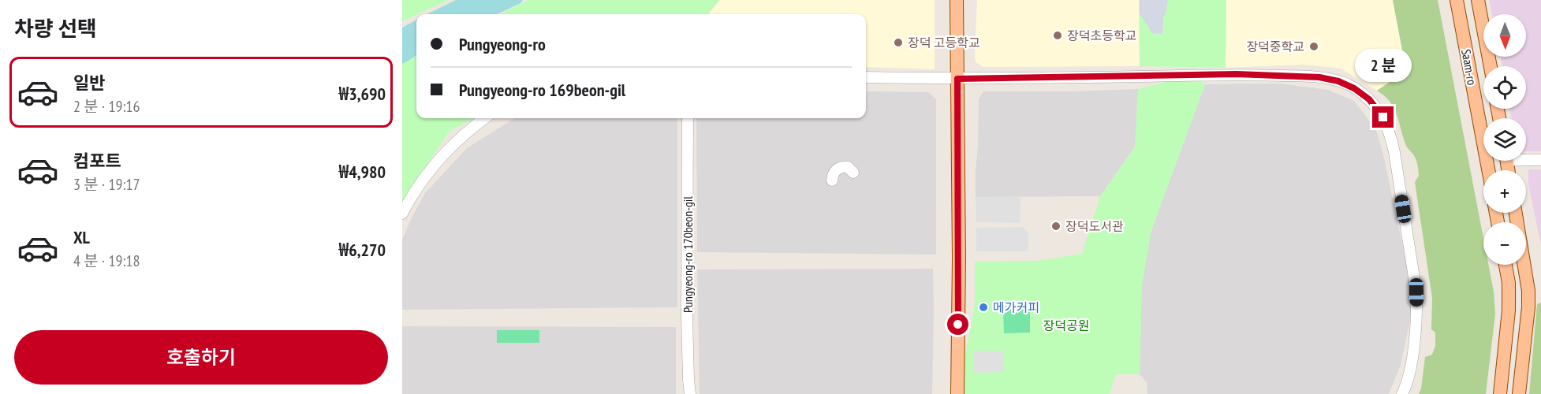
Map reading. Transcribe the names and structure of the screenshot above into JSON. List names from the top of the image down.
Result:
{
  "streets": {
    "main road": ["Saam-ro"],
    "street": ["Pungyeong-ro 170beon-gil"]
  },
  "parks": ["장덕공원"],
  "places": [
    "장덕초등학교",
    "장덕 고등학교",
    "장덕중학교",
    "장덕도서관",
    "메가커피"
  ],
  "north": "bottom",
  "page": {
    "heading": "차량 선택",
    "map_buttons": ["+", "−"],
    "banner": ["Pungyeong-ro", "Pungyeong-ro 169beon-gil"],
    "bubble": "2 분",
    "list": [
      {
        "name": "일반",
        "note": "2 분 · 19:16",
        "value": "₩3,690"
      },
      {
        "name": "컴포트",
        "note": "3 분 · 19:17",
        "value": "₩4,980"
      },
      {
        "name": "XL",
        "note": "4 분 · 19:18",
        "value": "₩6,270"
      }
    ],
    "buttons": "호출하기"
  }
}
